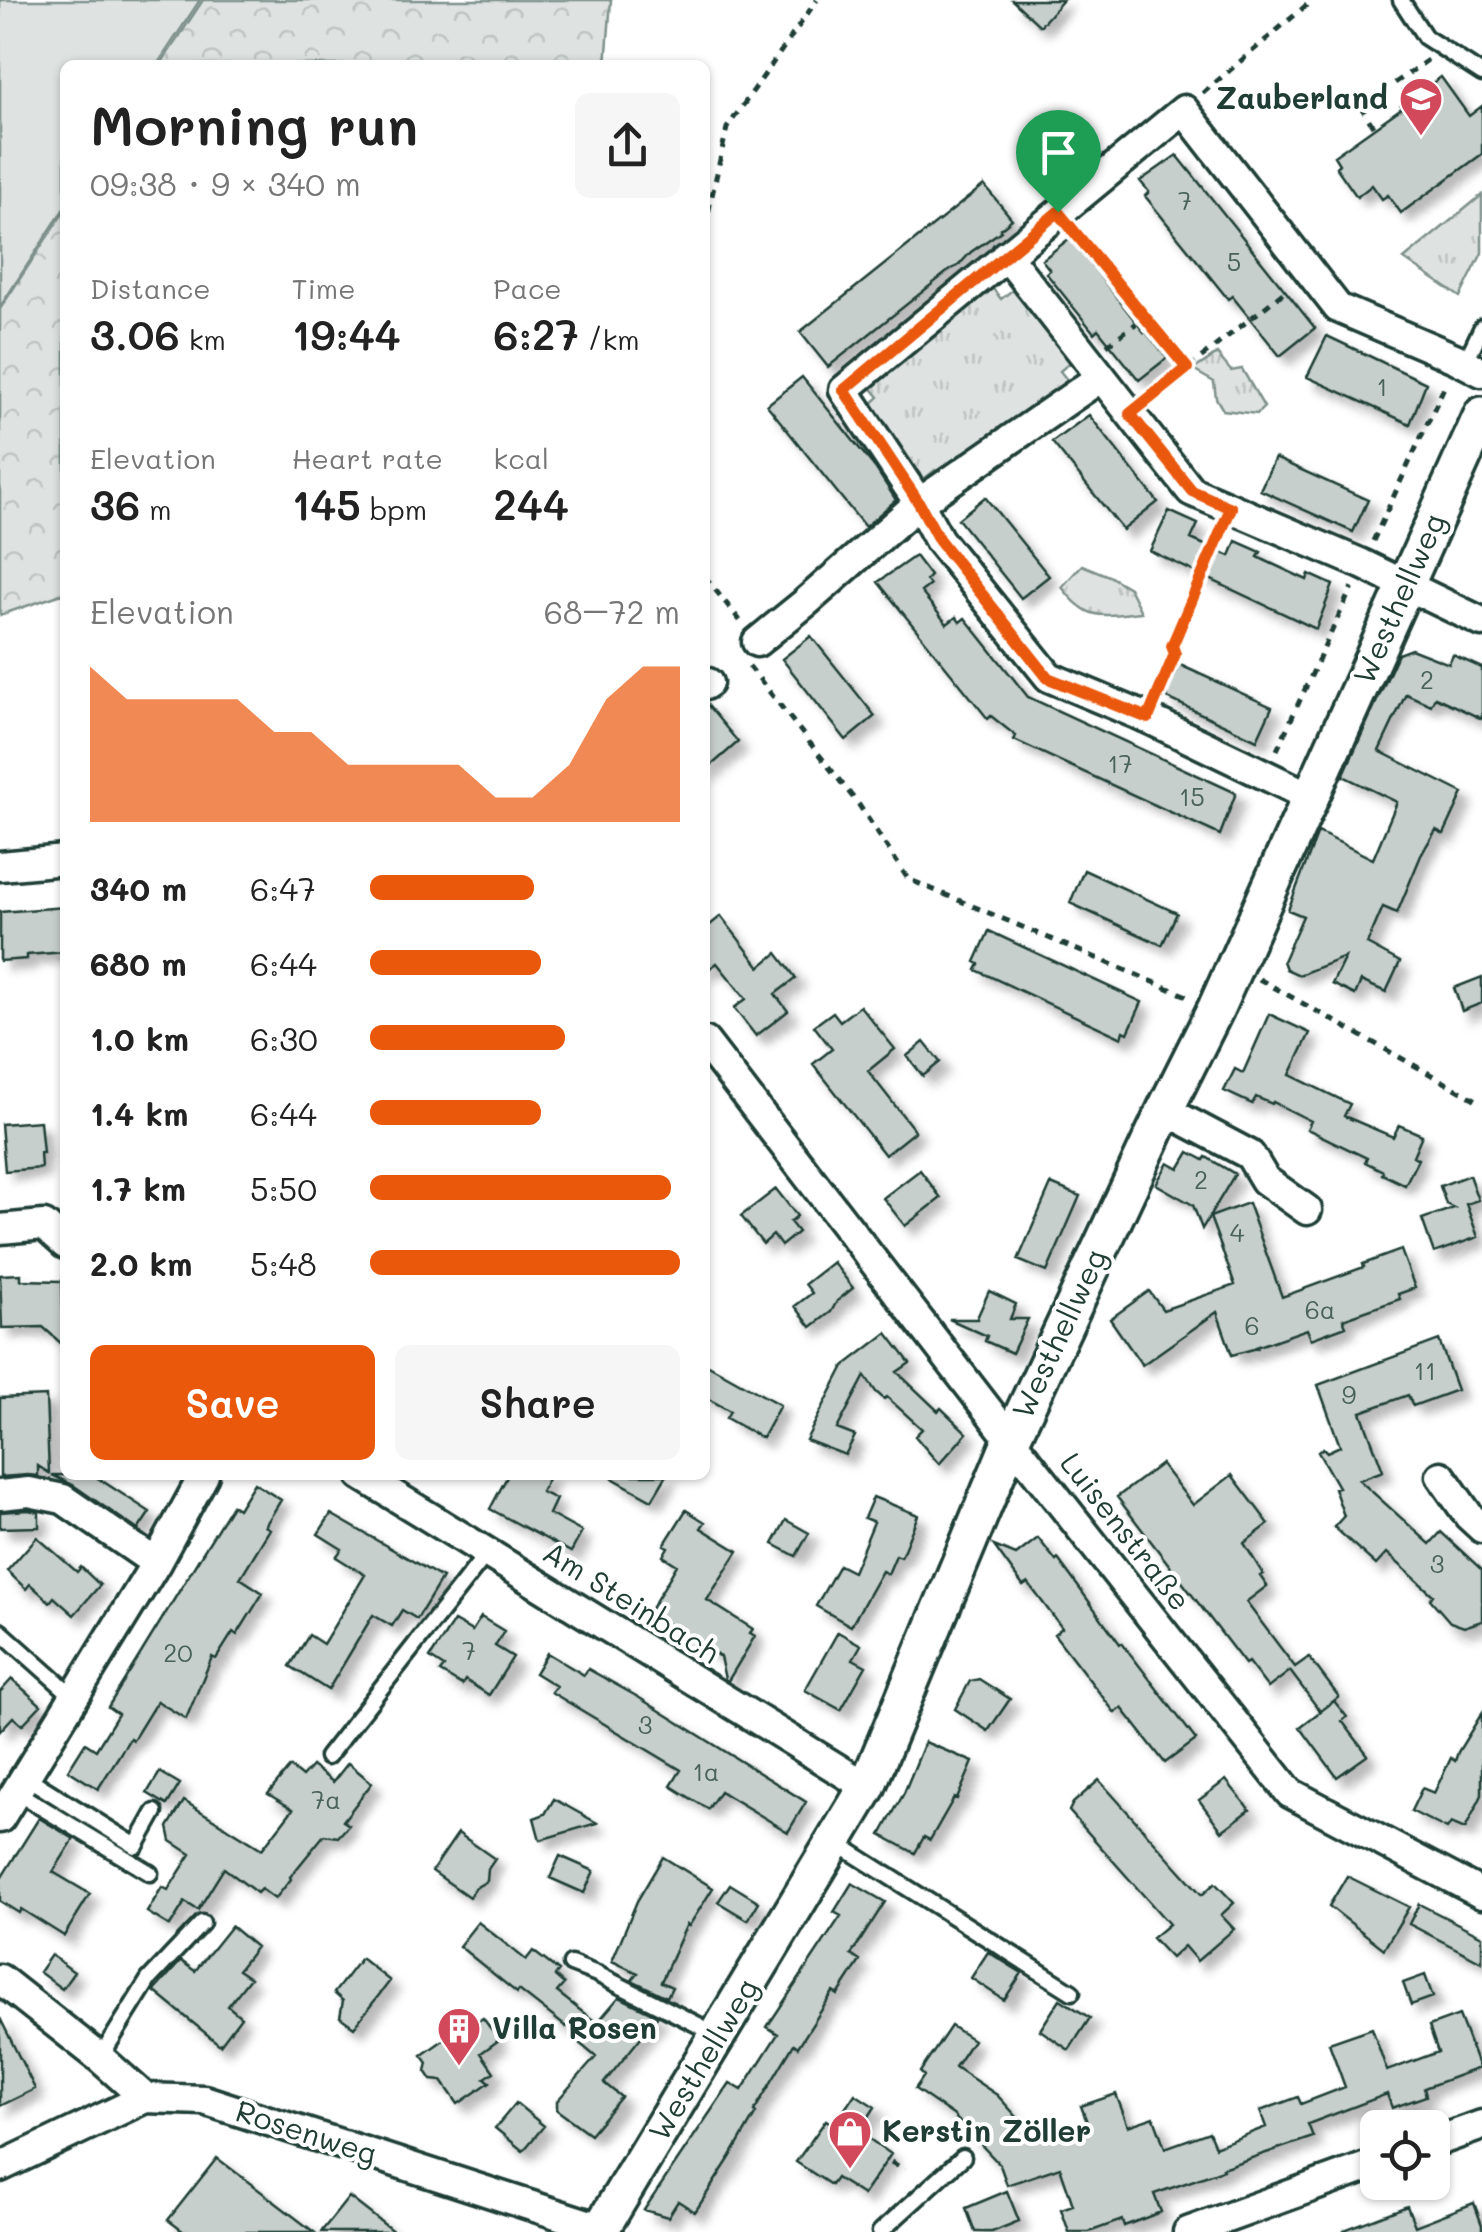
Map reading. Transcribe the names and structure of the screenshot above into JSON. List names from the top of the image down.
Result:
{
  "streets": {
    "street": [
      "Westhellweg",
      "Luisenstraße",
      "Am Steinbach",
      "Rosenweg"
    ]
  },
  "crossings": [
    ["Westhellweg", "Luisenstraße"],
    ["Westhellweg", "Am Steinbach"],
    ["Westhellweg", "Rosenweg"]
  ],
  "places": {
    "school or university": ["Zauberland"],
    "building": ["Villa Rosen"],
    "shop": ["Kerstin Zöller"]
  },
  "house_numbers": [
    "7",
    "5",
    "1",
    "2",
    "17",
    "15",
    "2",
    "4",
    "6a",
    "6",
    "11",
    "9",
    "3",
    "7",
    "20",
    "3",
    "1a",
    "7a"
  ],
  "page": {
    "heading": ["Morning run", "09:38 · 9 × 340 m"],
    "stats": [
      ["Distance", "3.06 km"],
      ["Time", "19:44"],
      ["Pace", "6:27 /km"],
      ["Elevation", "36 m"],
      ["Heart rate", "145 bpm"],
      ["kcal", "244"]
    ],
    "chart": ["Elevation", "68–72 m"],
    "list": [
      {
        "name": "340 m",
        "note": "6:47"
      },
      {
        "name": "680 m",
        "note": "6:44"
      },
      {
        "name": "1.0 km",
        "note": "6:30"
      },
      {
        "name": "1.4 km",
        "note": "6:44"
      },
      {
        "name": "1.7 km",
        "note": "5:50"
      },
      {
        "name": "2.0 km",
        "note": "5:48"
      }
    ],
    "buttons": ["Save", "Share"]
  }
}
